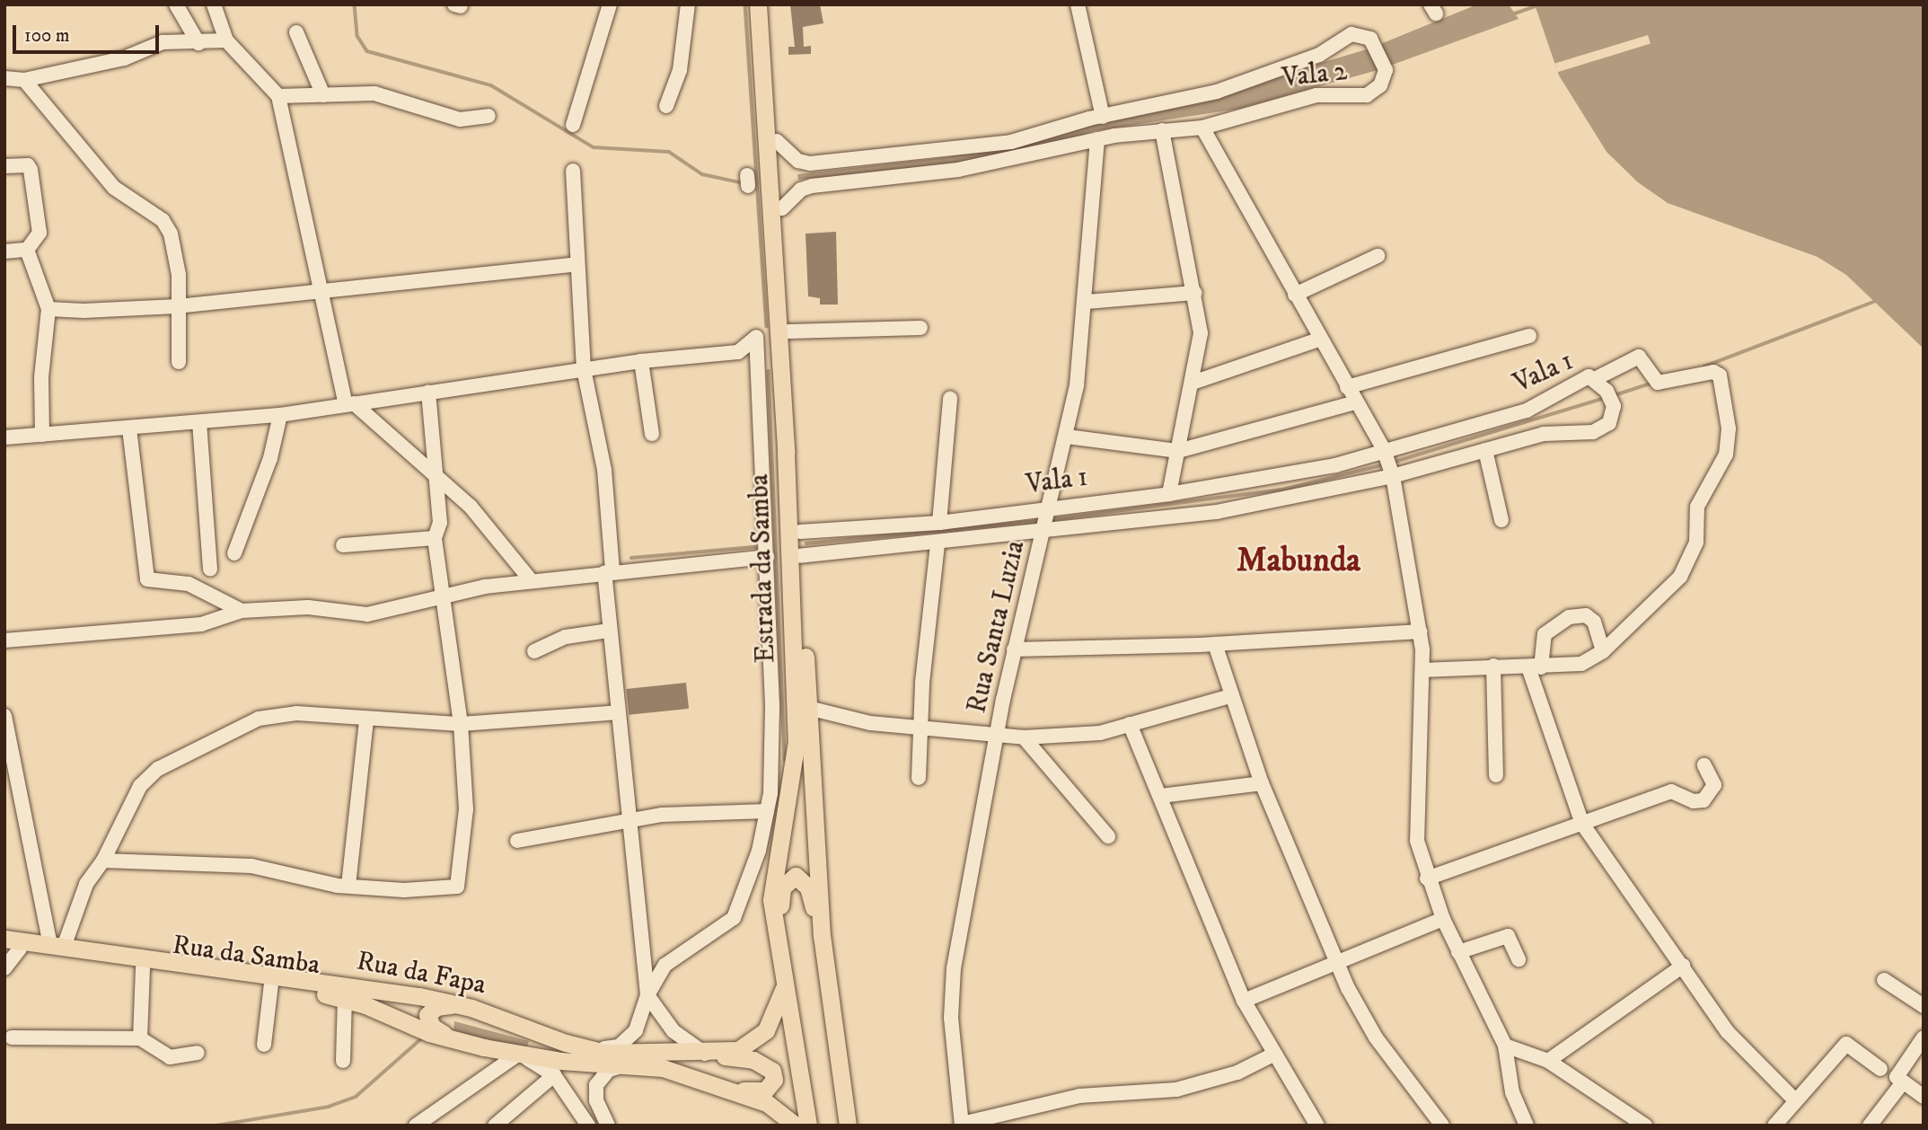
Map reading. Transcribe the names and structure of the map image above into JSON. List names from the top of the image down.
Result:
{
  "streets": {
    "main road": ["Estrada da Samba", "Rua da Samba", "Rua da Fapa"],
    "street": ["Vala 2", "Vala 1", "Rua Santa Luzia"]
  },
  "crossings": [
    ["Vala 2", "Estrada da Samba"],
    ["Vala 2", "Rua Santa Luzia"],
    ["Vala 1", "Estrada da Samba"],
    ["Vala 1", "Rua Santa Luzia"],
    ["Estrada da Samba", "Rua da Fapa"]
  ],
  "districts": ["Mabunda"],
  "scale_bar": "100 m"
}
